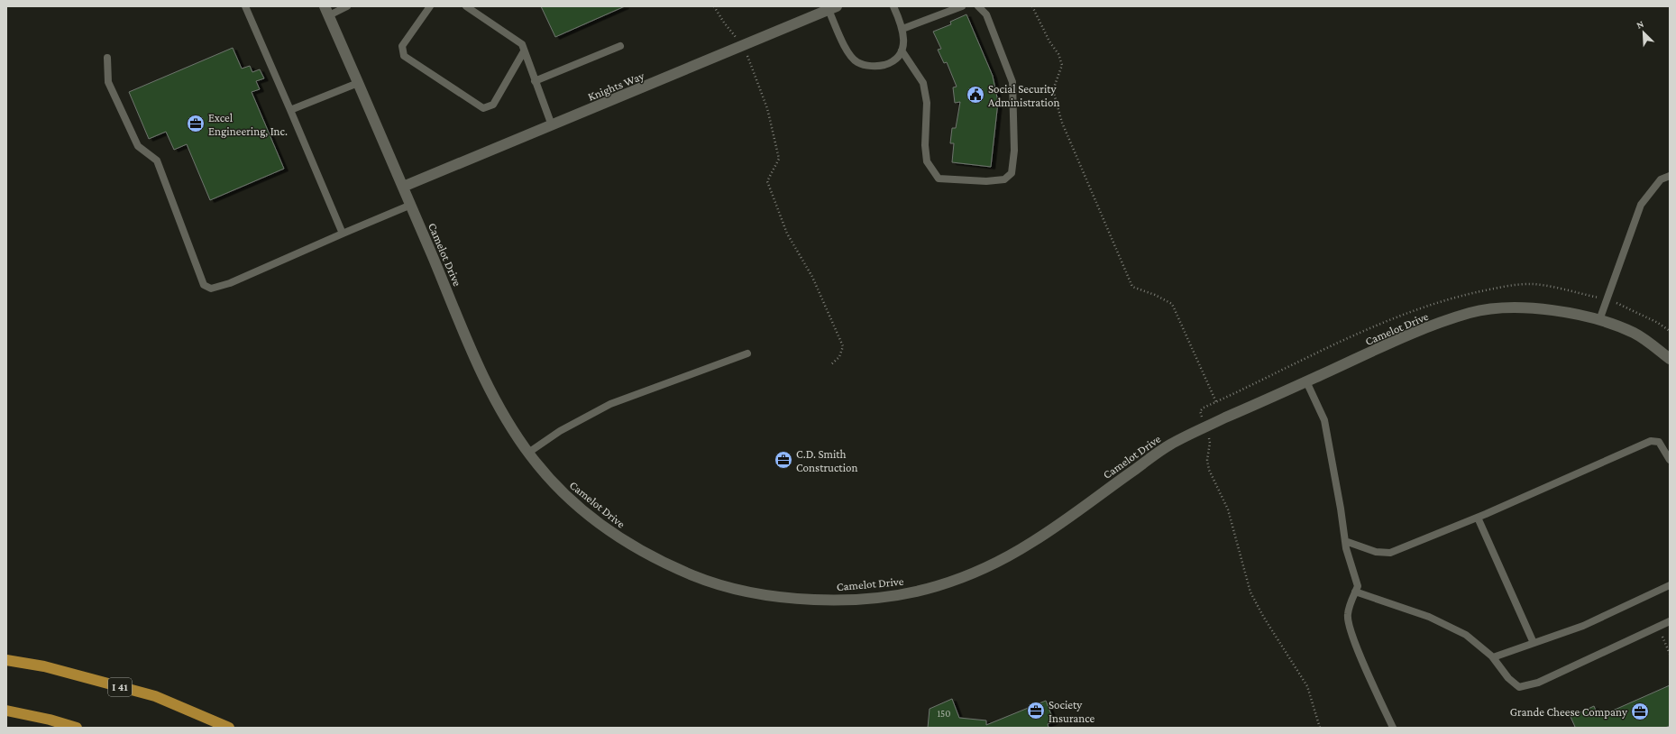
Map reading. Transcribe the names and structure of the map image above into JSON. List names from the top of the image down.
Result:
{
  "streets": {
    "highway": ["I 41"],
    "street": ["Knights Way", "Camelot Drive"]
  },
  "crossings": [
    ["Knights Way", "Camelot Drive"]
  ],
  "places": {
    "public building": ["Social Security Administration"],
    "office": [
      "Excel Engineering, Inc.",
      "C.D. Smith Construction",
      "Society Insurance",
      "Grande Cheese Company"
    ]
  },
  "house_numbers": ["150"],
  "north": "top left"
}
